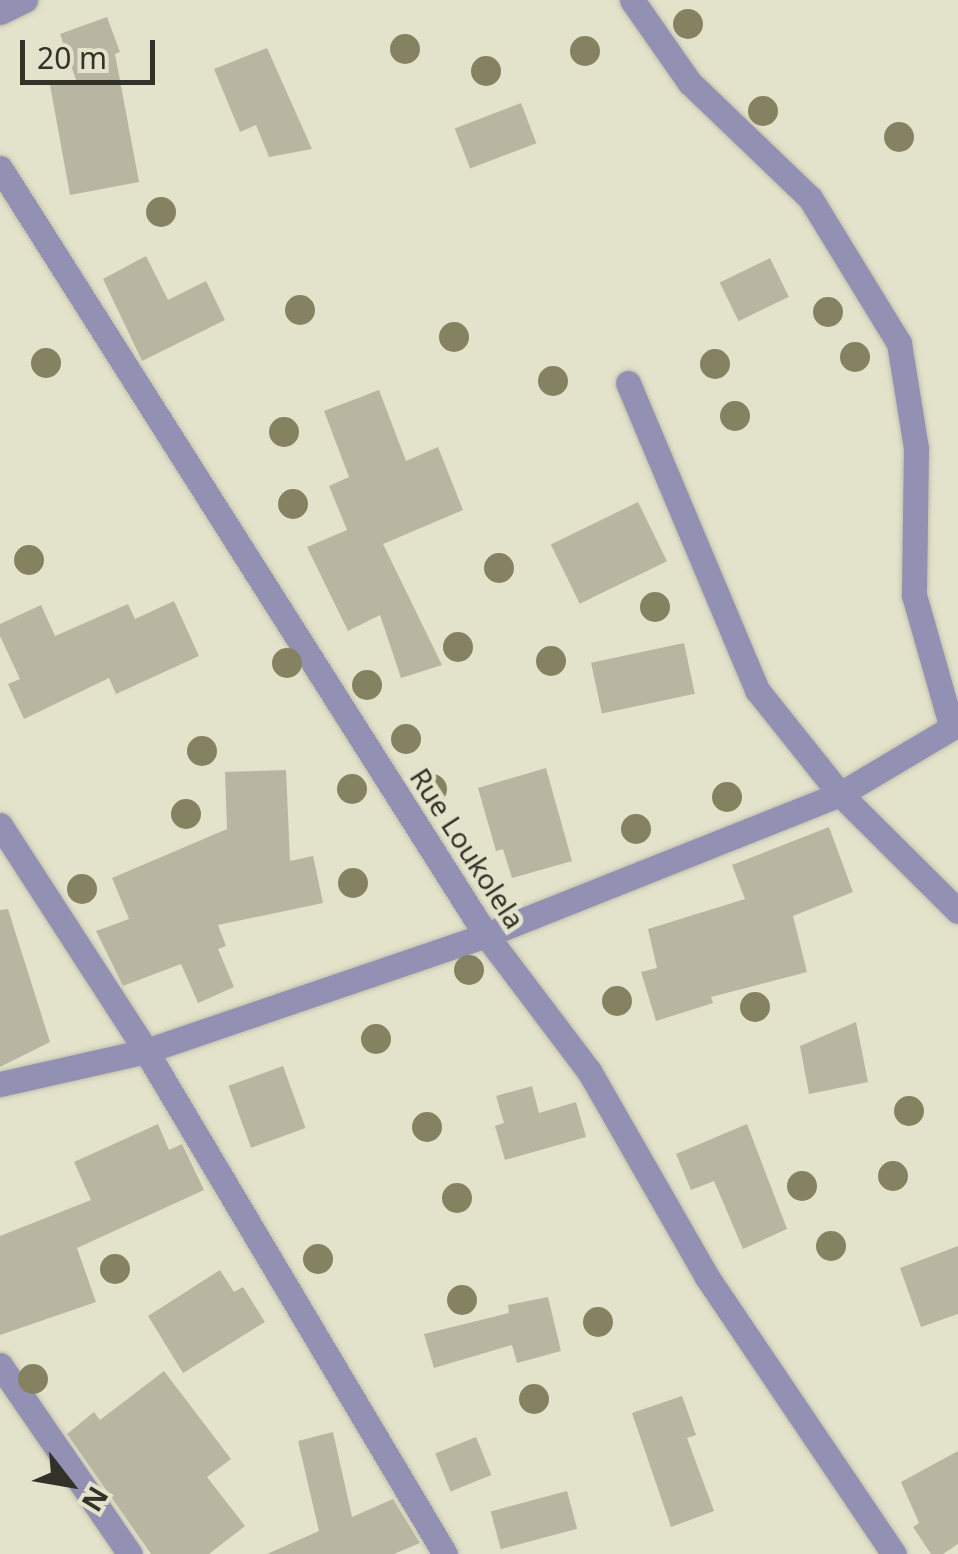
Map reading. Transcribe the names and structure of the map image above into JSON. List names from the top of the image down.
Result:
{
  "streets": {
    "street": ["Rue Loukolela"]
  },
  "scale_bar": "20 m",
  "north": "bottom right"
}
